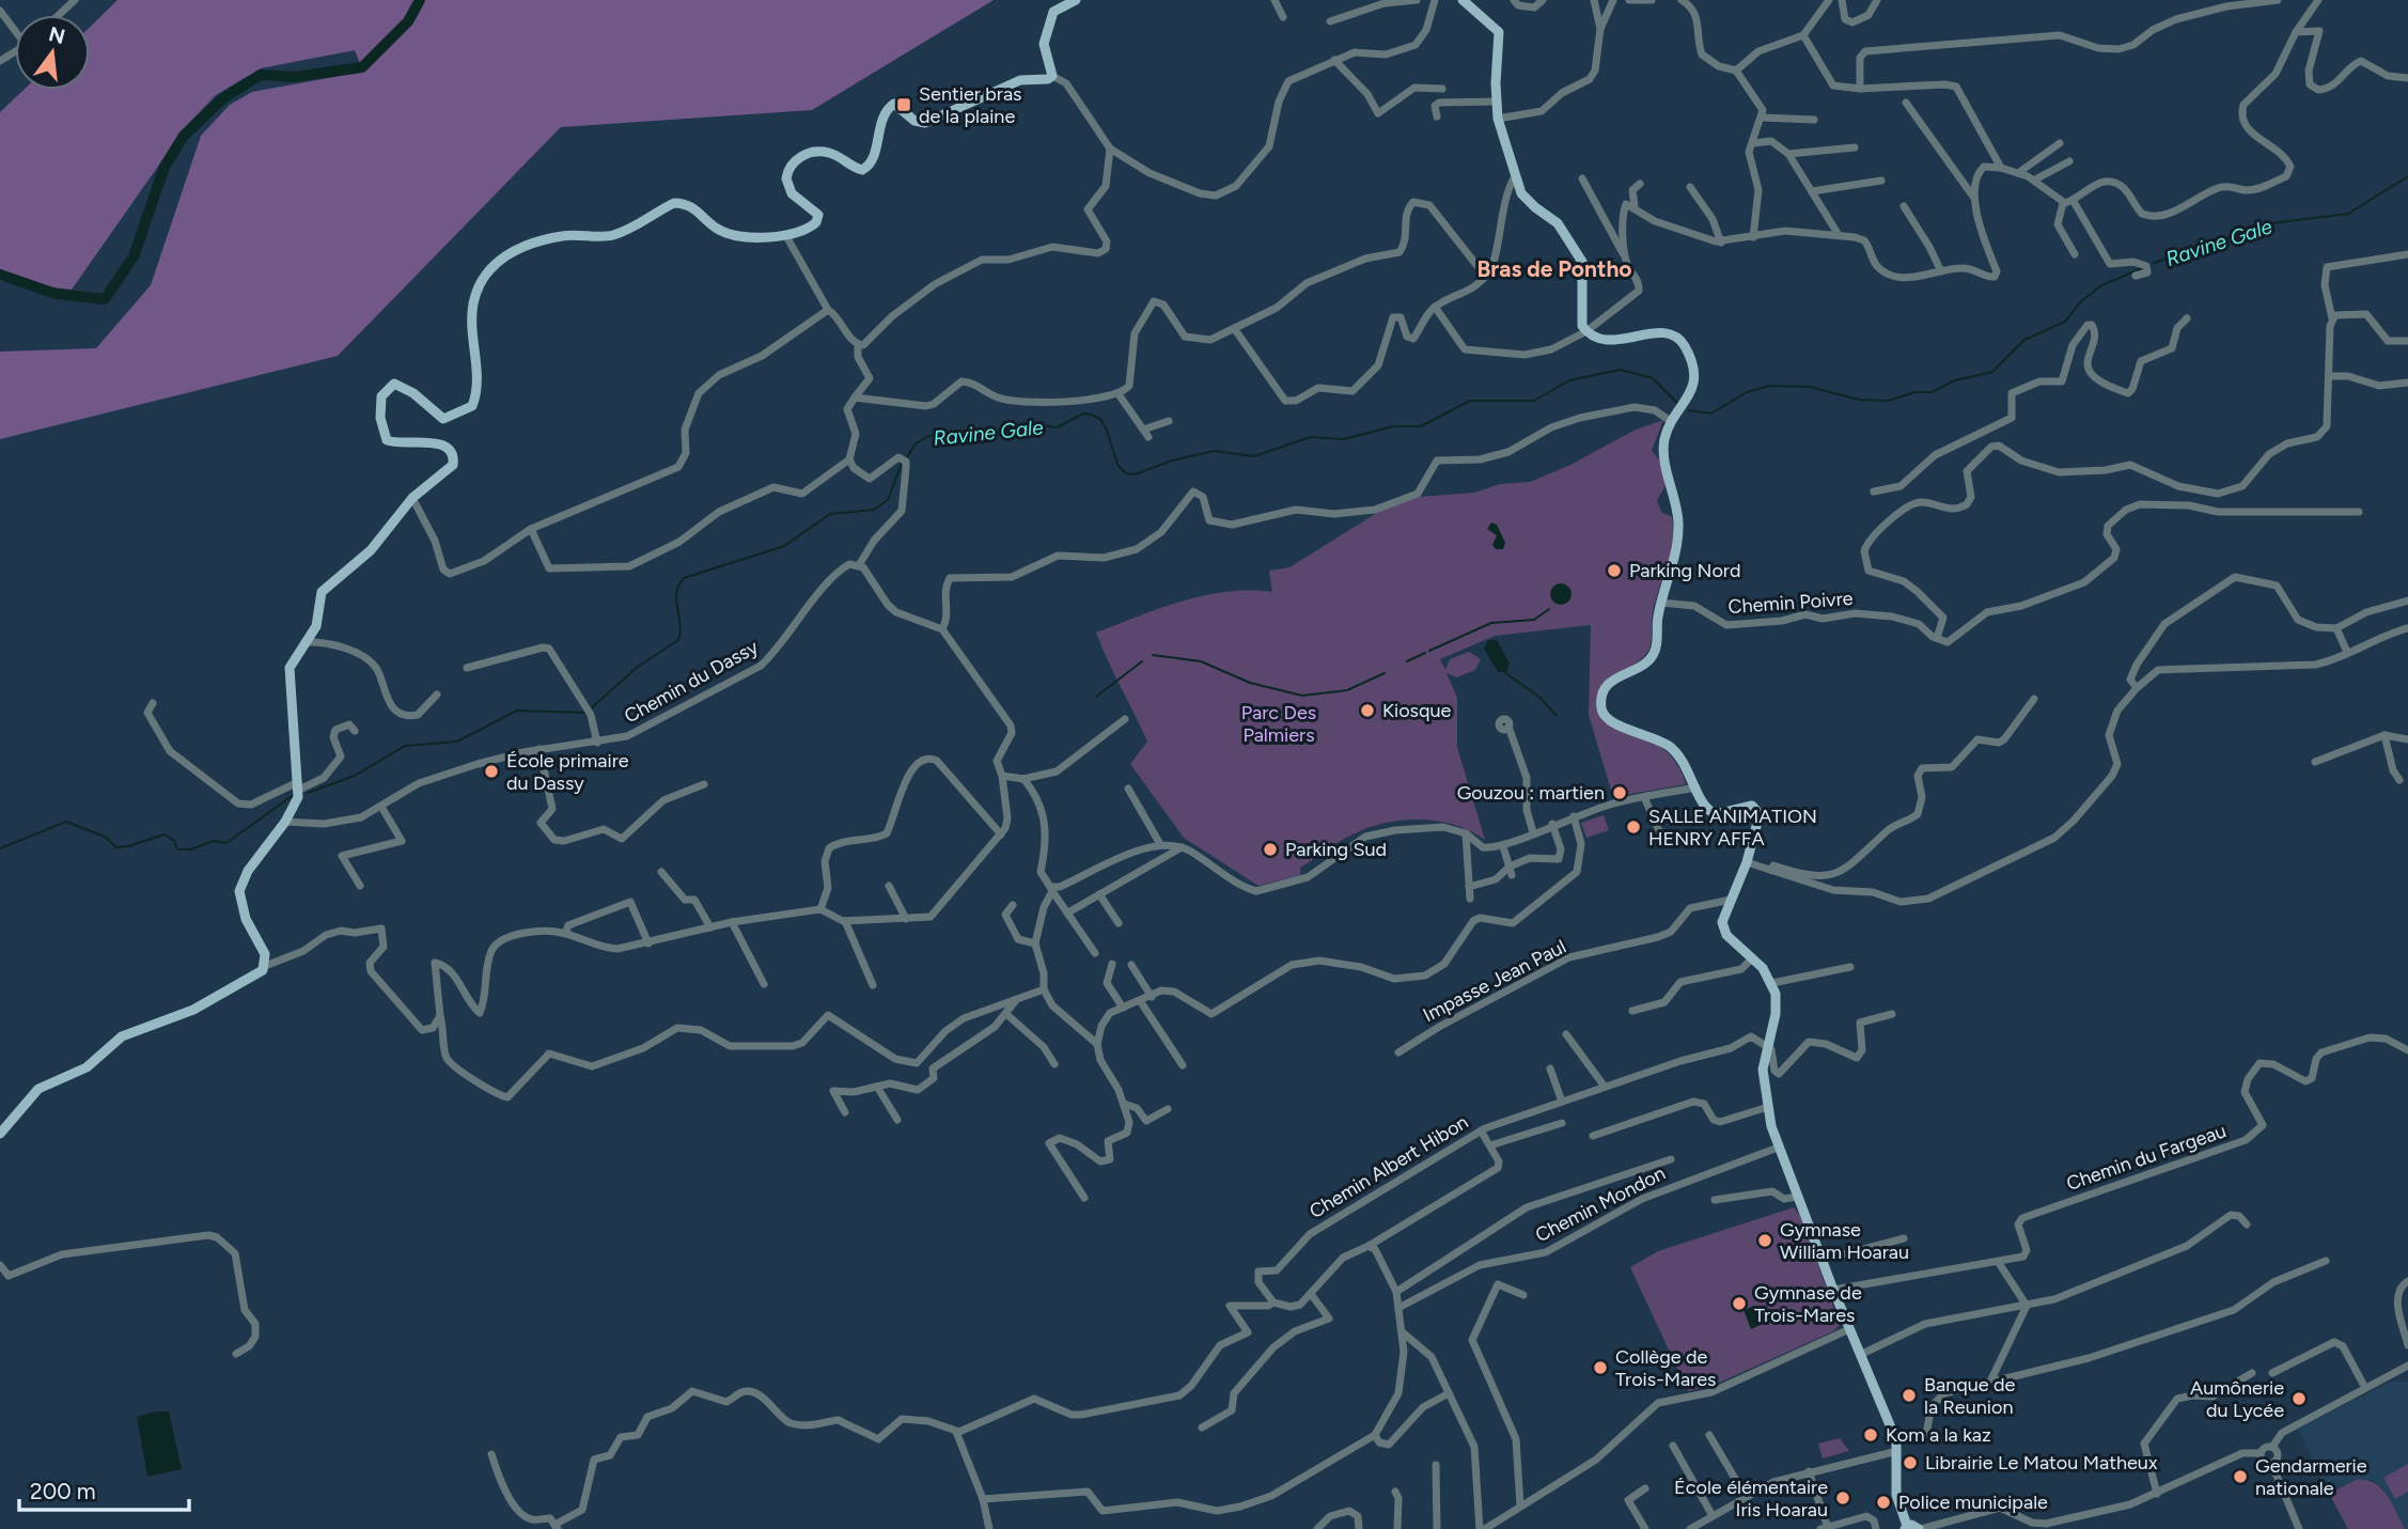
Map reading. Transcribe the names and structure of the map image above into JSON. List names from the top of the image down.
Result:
{
  "streets": {
    "street": [
      "Chemin Poivre",
      "Chemin du Dassy",
      "Impasse Jean Paul",
      "Chemin du Fargeau",
      "Chemin Albert Hibon",
      "Chemin Mondon"
    ]
  },
  "districts": ["Bras de Pontho"],
  "water": ["Ravine Gale"],
  "parks": ["Parc Des Palmiers"],
  "places": {
    "transit": ["Sentier bras de la plaine"],
    "other": [
      "Parking Nord",
      "Kiosque",
      "École primaire du Dassy",
      "Gouzou : martien",
      "SALLE ANIMATION HENRY AFFA",
      "Parking Sud",
      "Gymnase William Hoarau",
      "Gymnase de Trois-Mares",
      "Collège de Trois-Mares",
      "Banque de la Reunion",
      "Aumônerie du Lycée",
      "Kom a la kaz",
      "Librairie Le Matou Matheux",
      "Gendarmerie nationale",
      "École élémentaire Iris Hoarau",
      "Police municipale"
    ]
  },
  "scale_bar": "200 m",
  "north": "top"
}
